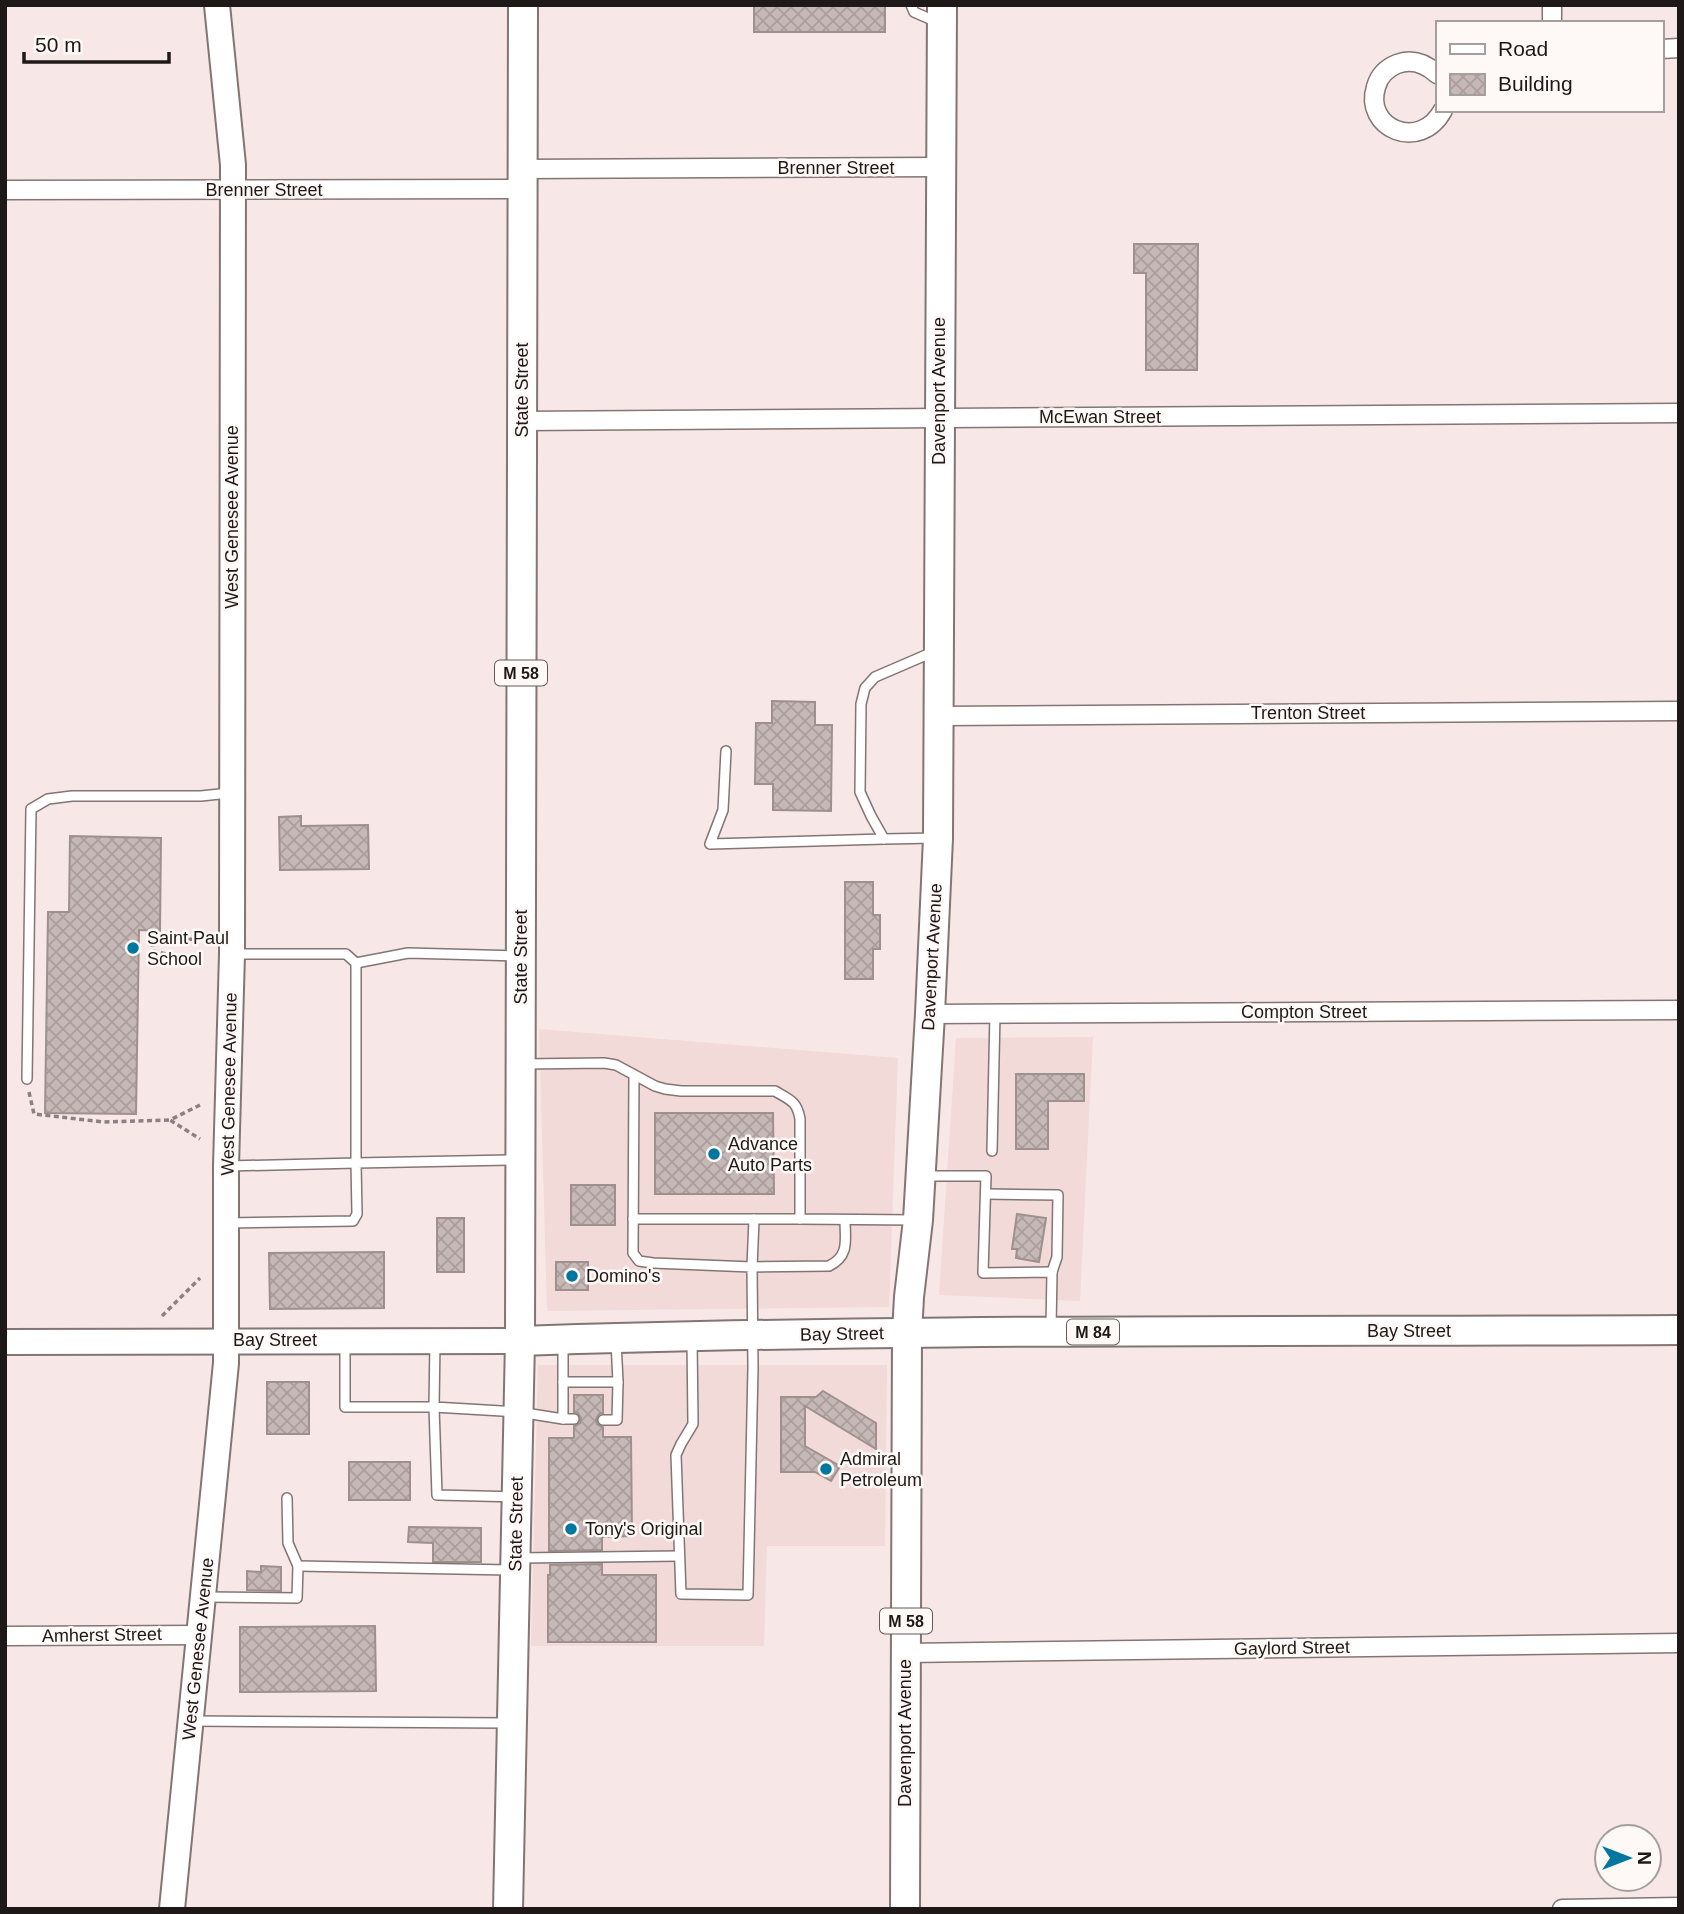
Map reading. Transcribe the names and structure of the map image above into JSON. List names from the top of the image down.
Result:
{
  "streets": {
    "main road": [
      "State Street",
      "Davenport Avenue",
      "M 58",
      "Bay Street",
      "M 84"
    ],
    "street": [
      "Brenner Street",
      "McEwan Street",
      "West Genesee Avenue",
      "Trenton Street",
      "Compton Street",
      "Amherst Street",
      "Gaylord Street"
    ]
  },
  "crossings": [
    ["Brenner Street", "State Street"],
    ["Brenner Street", "Davenport Avenue"],
    ["Brenner Street", "West Genesee Avenue"],
    ["State Street", "McEwan Street"],
    ["State Street", "Bay Street"],
    ["Davenport Avenue", "McEwan Street"],
    ["Davenport Avenue", "Trenton Street"],
    ["Davenport Avenue", "Compton Street"],
    ["Davenport Avenue", "Bay Street"],
    ["Davenport Avenue", "Gaylord Street"],
    ["West Genesee Avenue", "Bay Street"],
    ["West Genesee Avenue", "Amherst Street"]
  ],
  "places": [
    "Saint Paul School",
    "Advance Auto Parts",
    "Domino's",
    "Admiral Petroleum",
    "Tony's Original"
  ],
  "legend": ["Road", "Building"],
  "scale_bar": "50 m",
  "north": "right"
}
